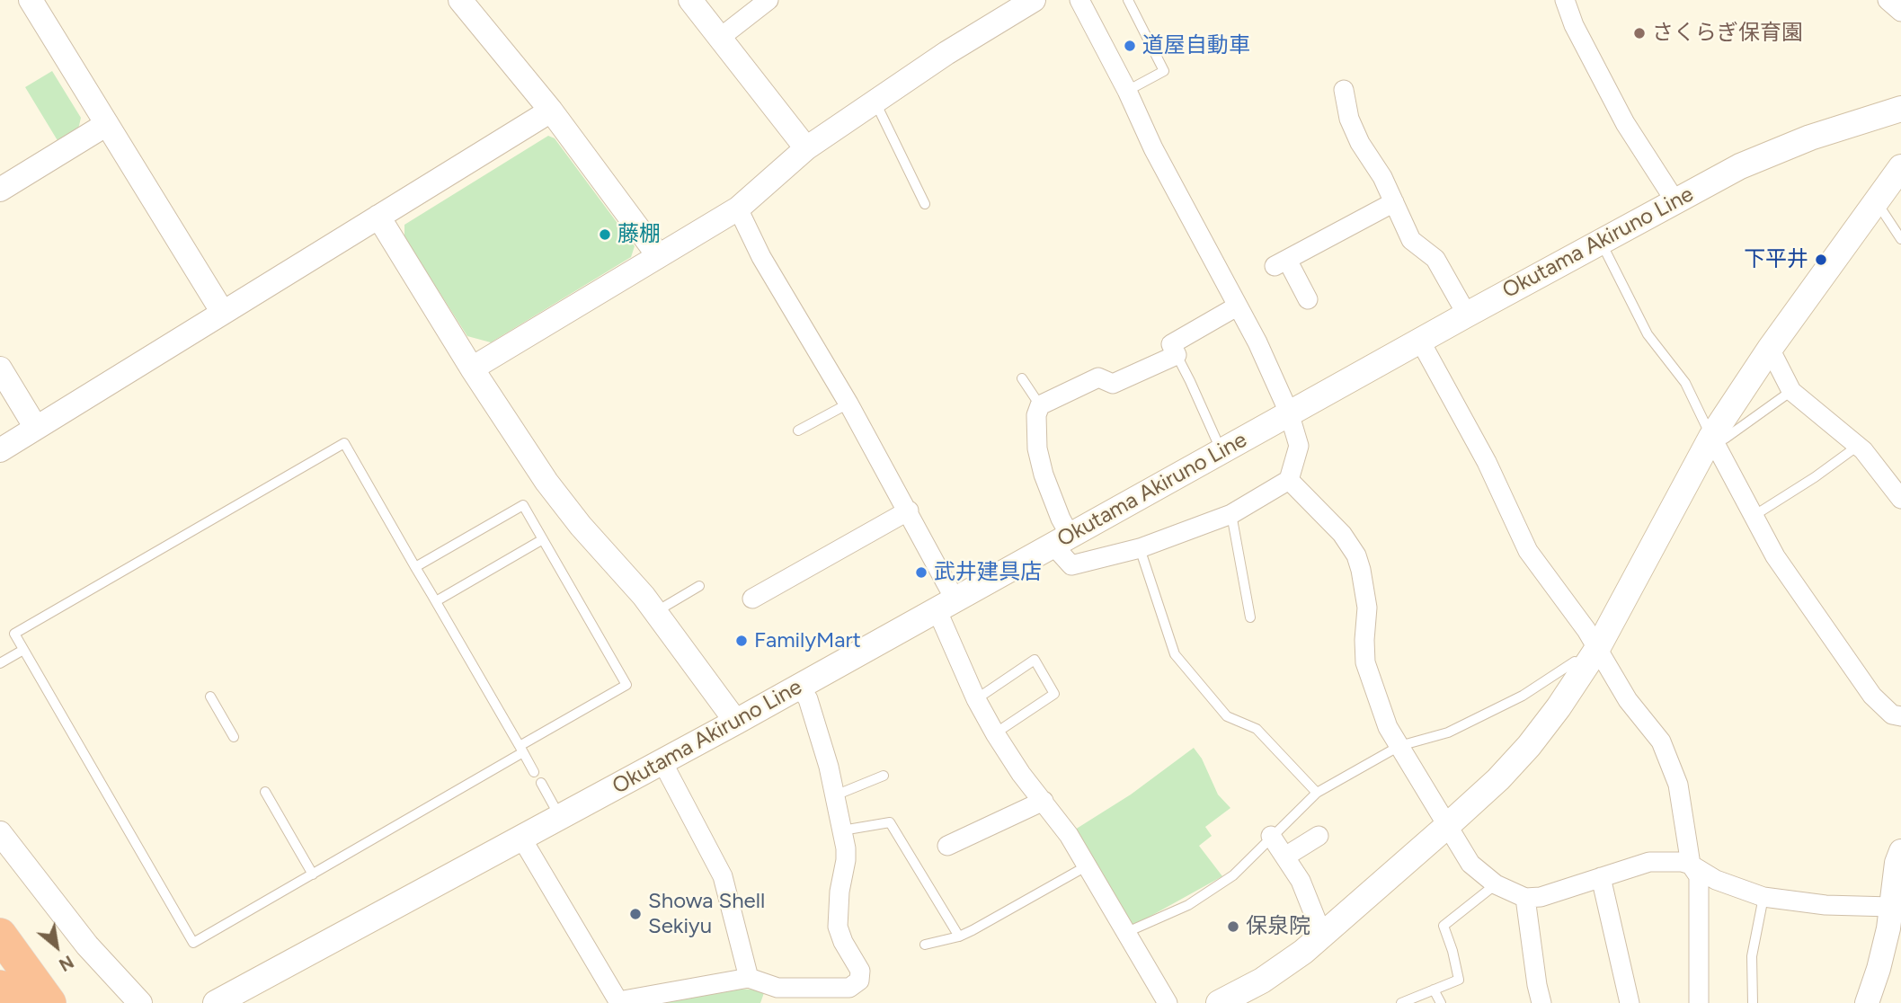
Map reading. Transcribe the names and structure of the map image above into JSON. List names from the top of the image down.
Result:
{
  "streets": {
    "main road": ["Okutama Akiruno Line"]
  },
  "places": [
    "さくらぎ保育園",
    "道屋自動車",
    "藤棚",
    "下平井",
    "武井建具店",
    "FamilyMart",
    "Showa Shell Sekiyu",
    "保泉院"
  ],
  "north": "bottom right"
}
